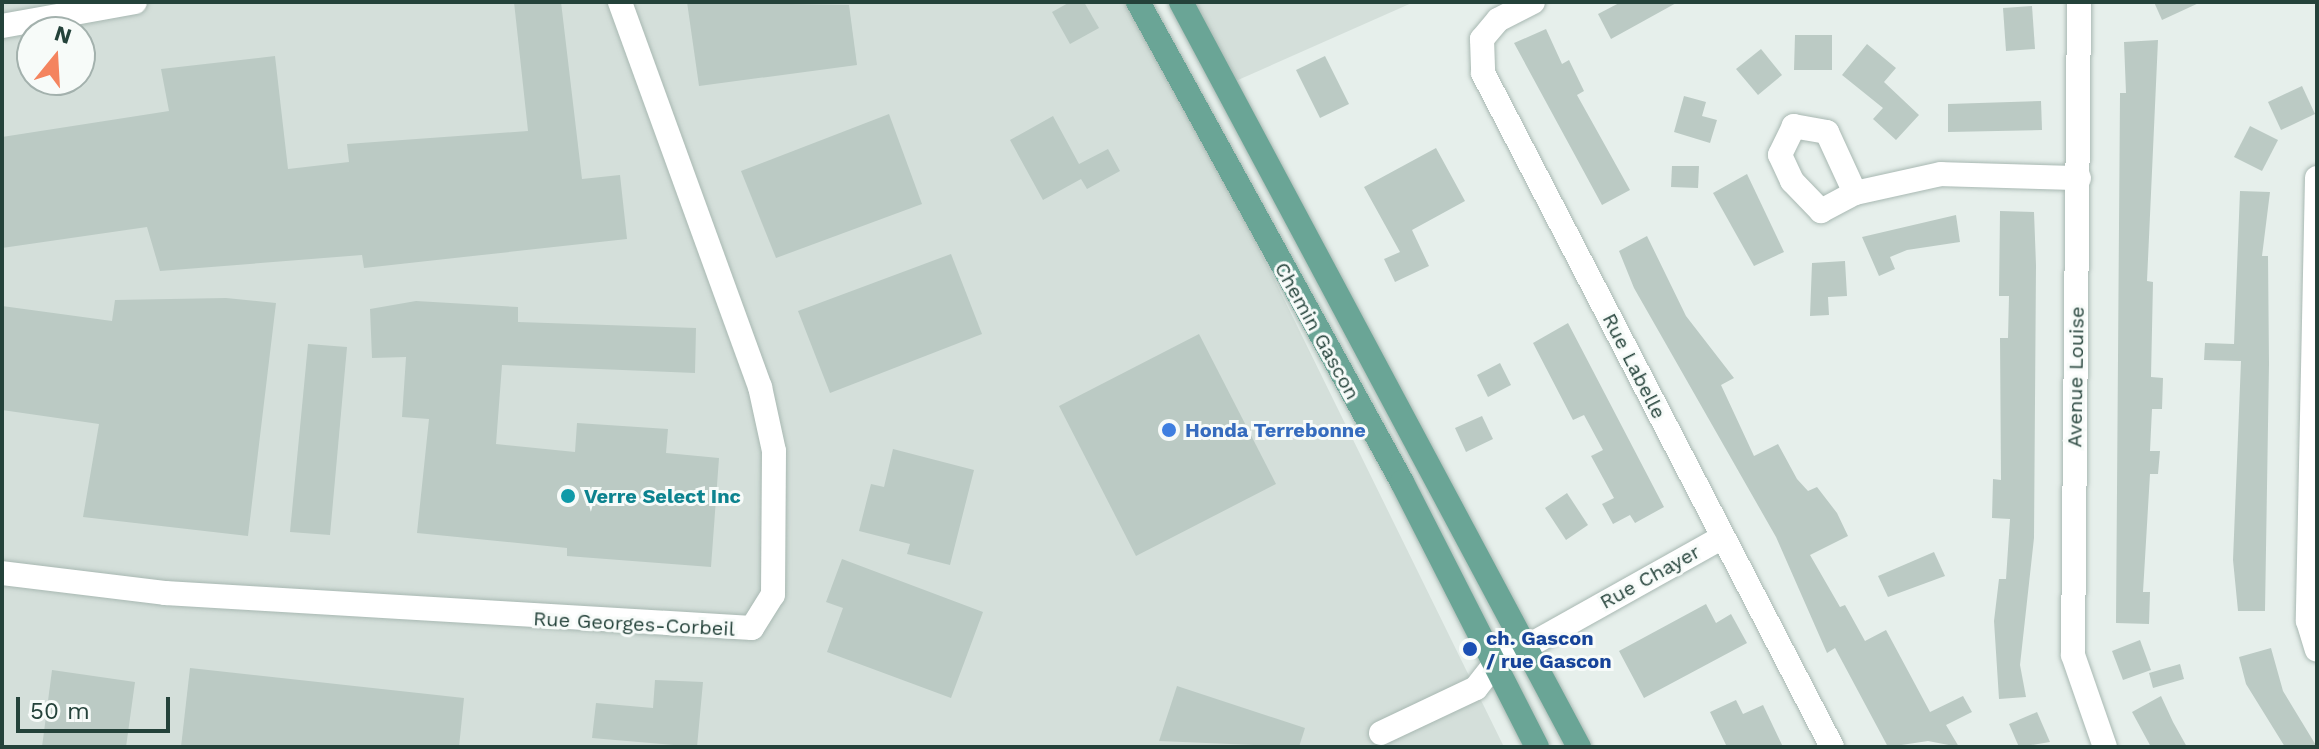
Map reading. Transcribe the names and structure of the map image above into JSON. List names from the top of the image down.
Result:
{
  "streets": {
    "main road": ["Chemin Gascon"],
    "street": [
      "Rue Labelle",
      "Avenue Louise",
      "Rue Chayer",
      "Rue Georges-Corbeil"
    ]
  },
  "crossings": [
    ["Chemin Gascon", "Rue Chayer"],
    ["Rue Labelle", "Rue Chayer"]
  ],
  "places": ["Honda Terrebonne", "Verre Select Inc", "ch. Gascon / rue Gascon"],
  "scale_bar": "50 m",
  "north": "top"
}
